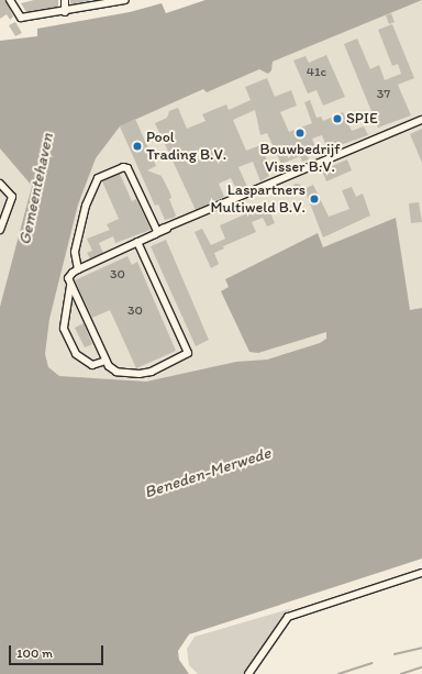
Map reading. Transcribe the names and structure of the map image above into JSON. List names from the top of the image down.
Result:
{
  "water": ["Gemeentehaven", "Beneden-Merwede"],
  "places": [
    "SPIE",
    "Bouwbedrijf Visser B.V.",
    "Pool Trading B.V.",
    "Laspartners Multiweld B.V."
  ],
  "house_numbers": [
    "41c",
    "37",
    "30",
    "30"
  ],
  "scale_bar": "100 m"
}
